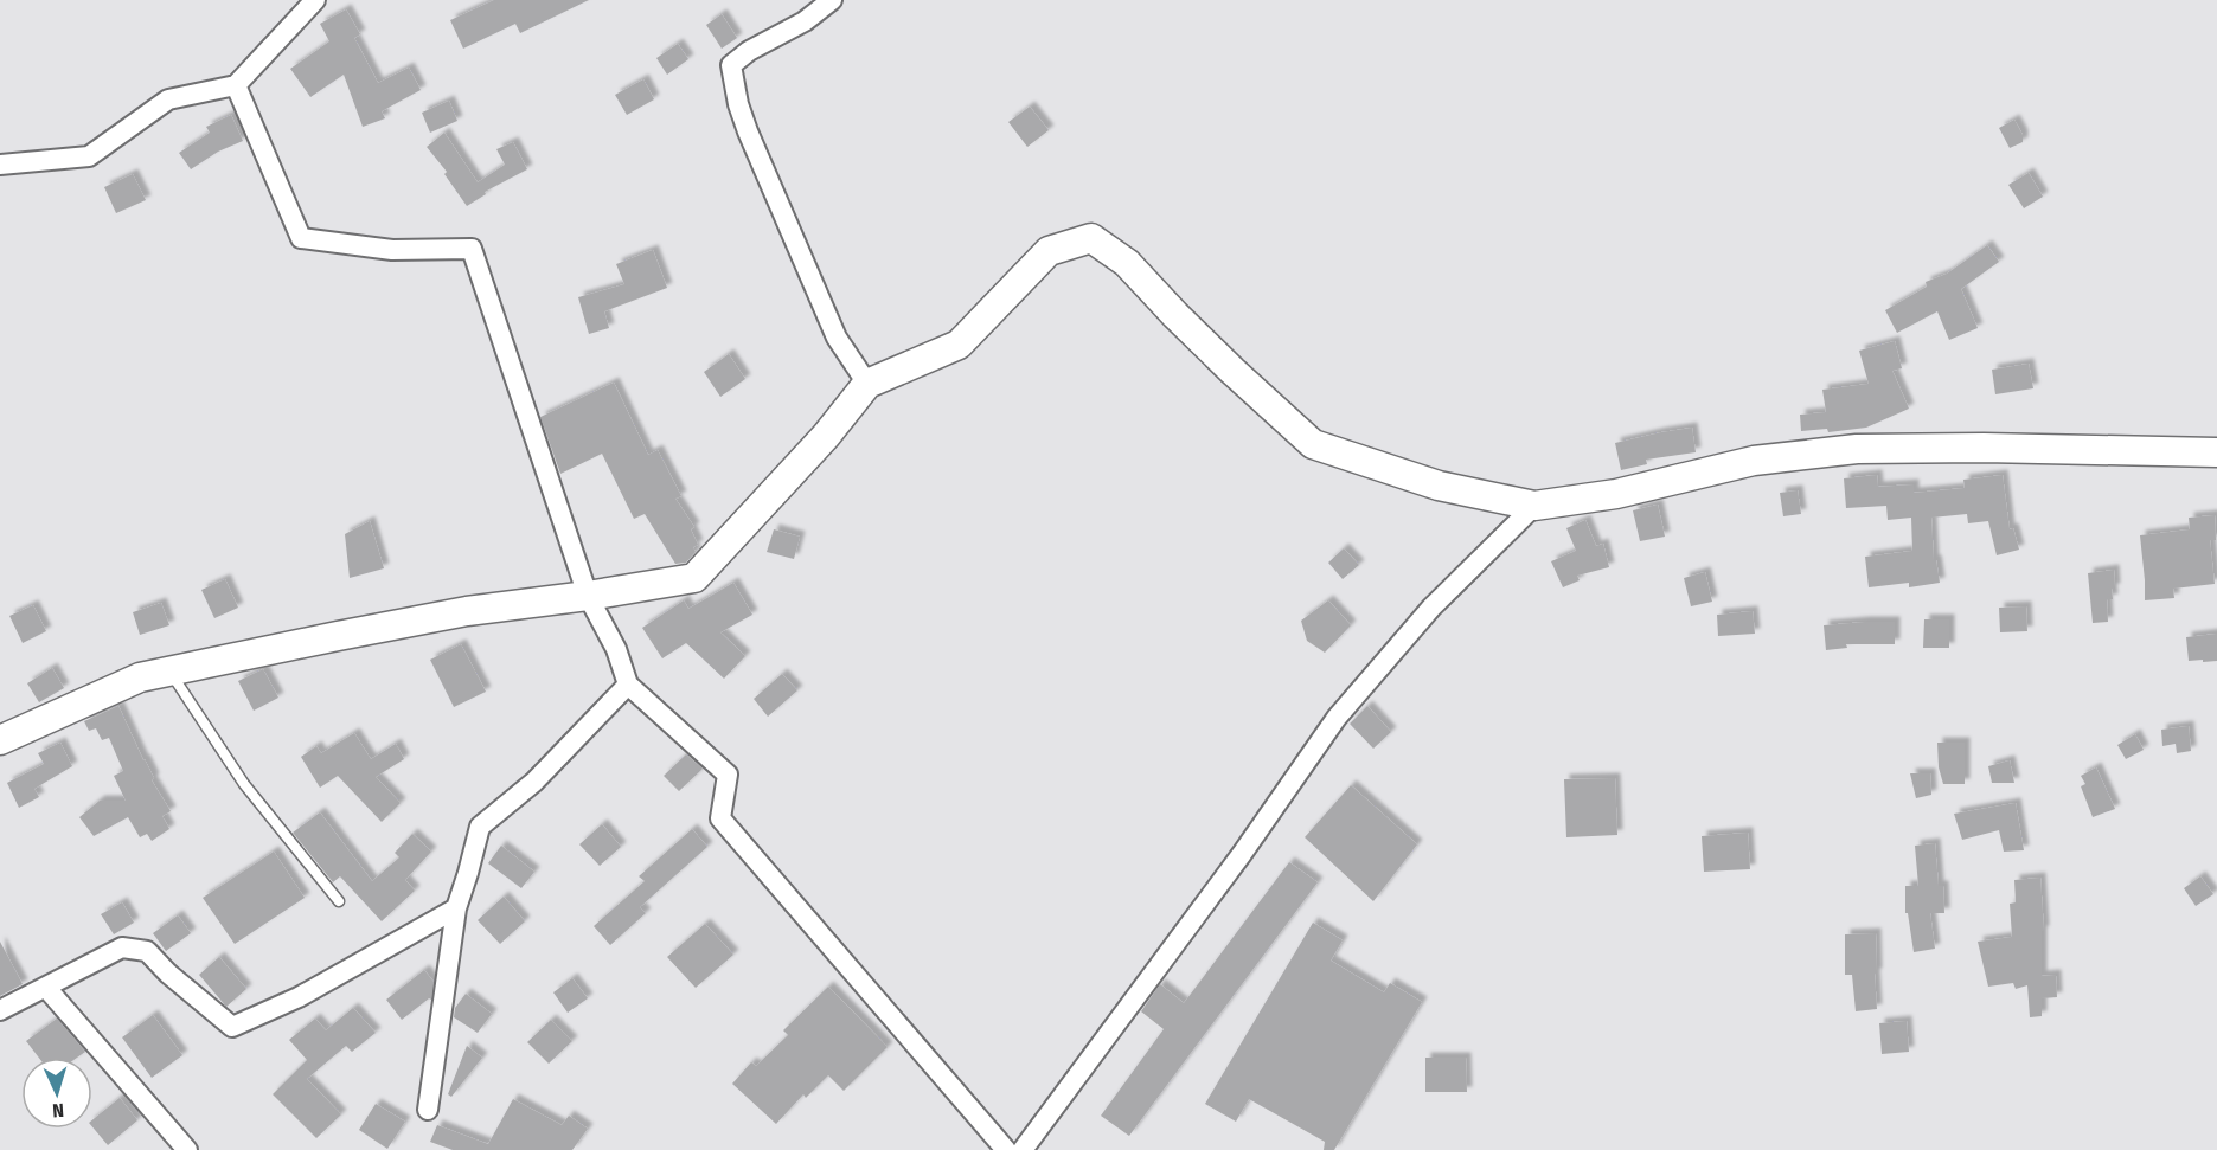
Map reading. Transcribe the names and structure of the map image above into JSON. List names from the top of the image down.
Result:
{
  "north": "bottom"
}
